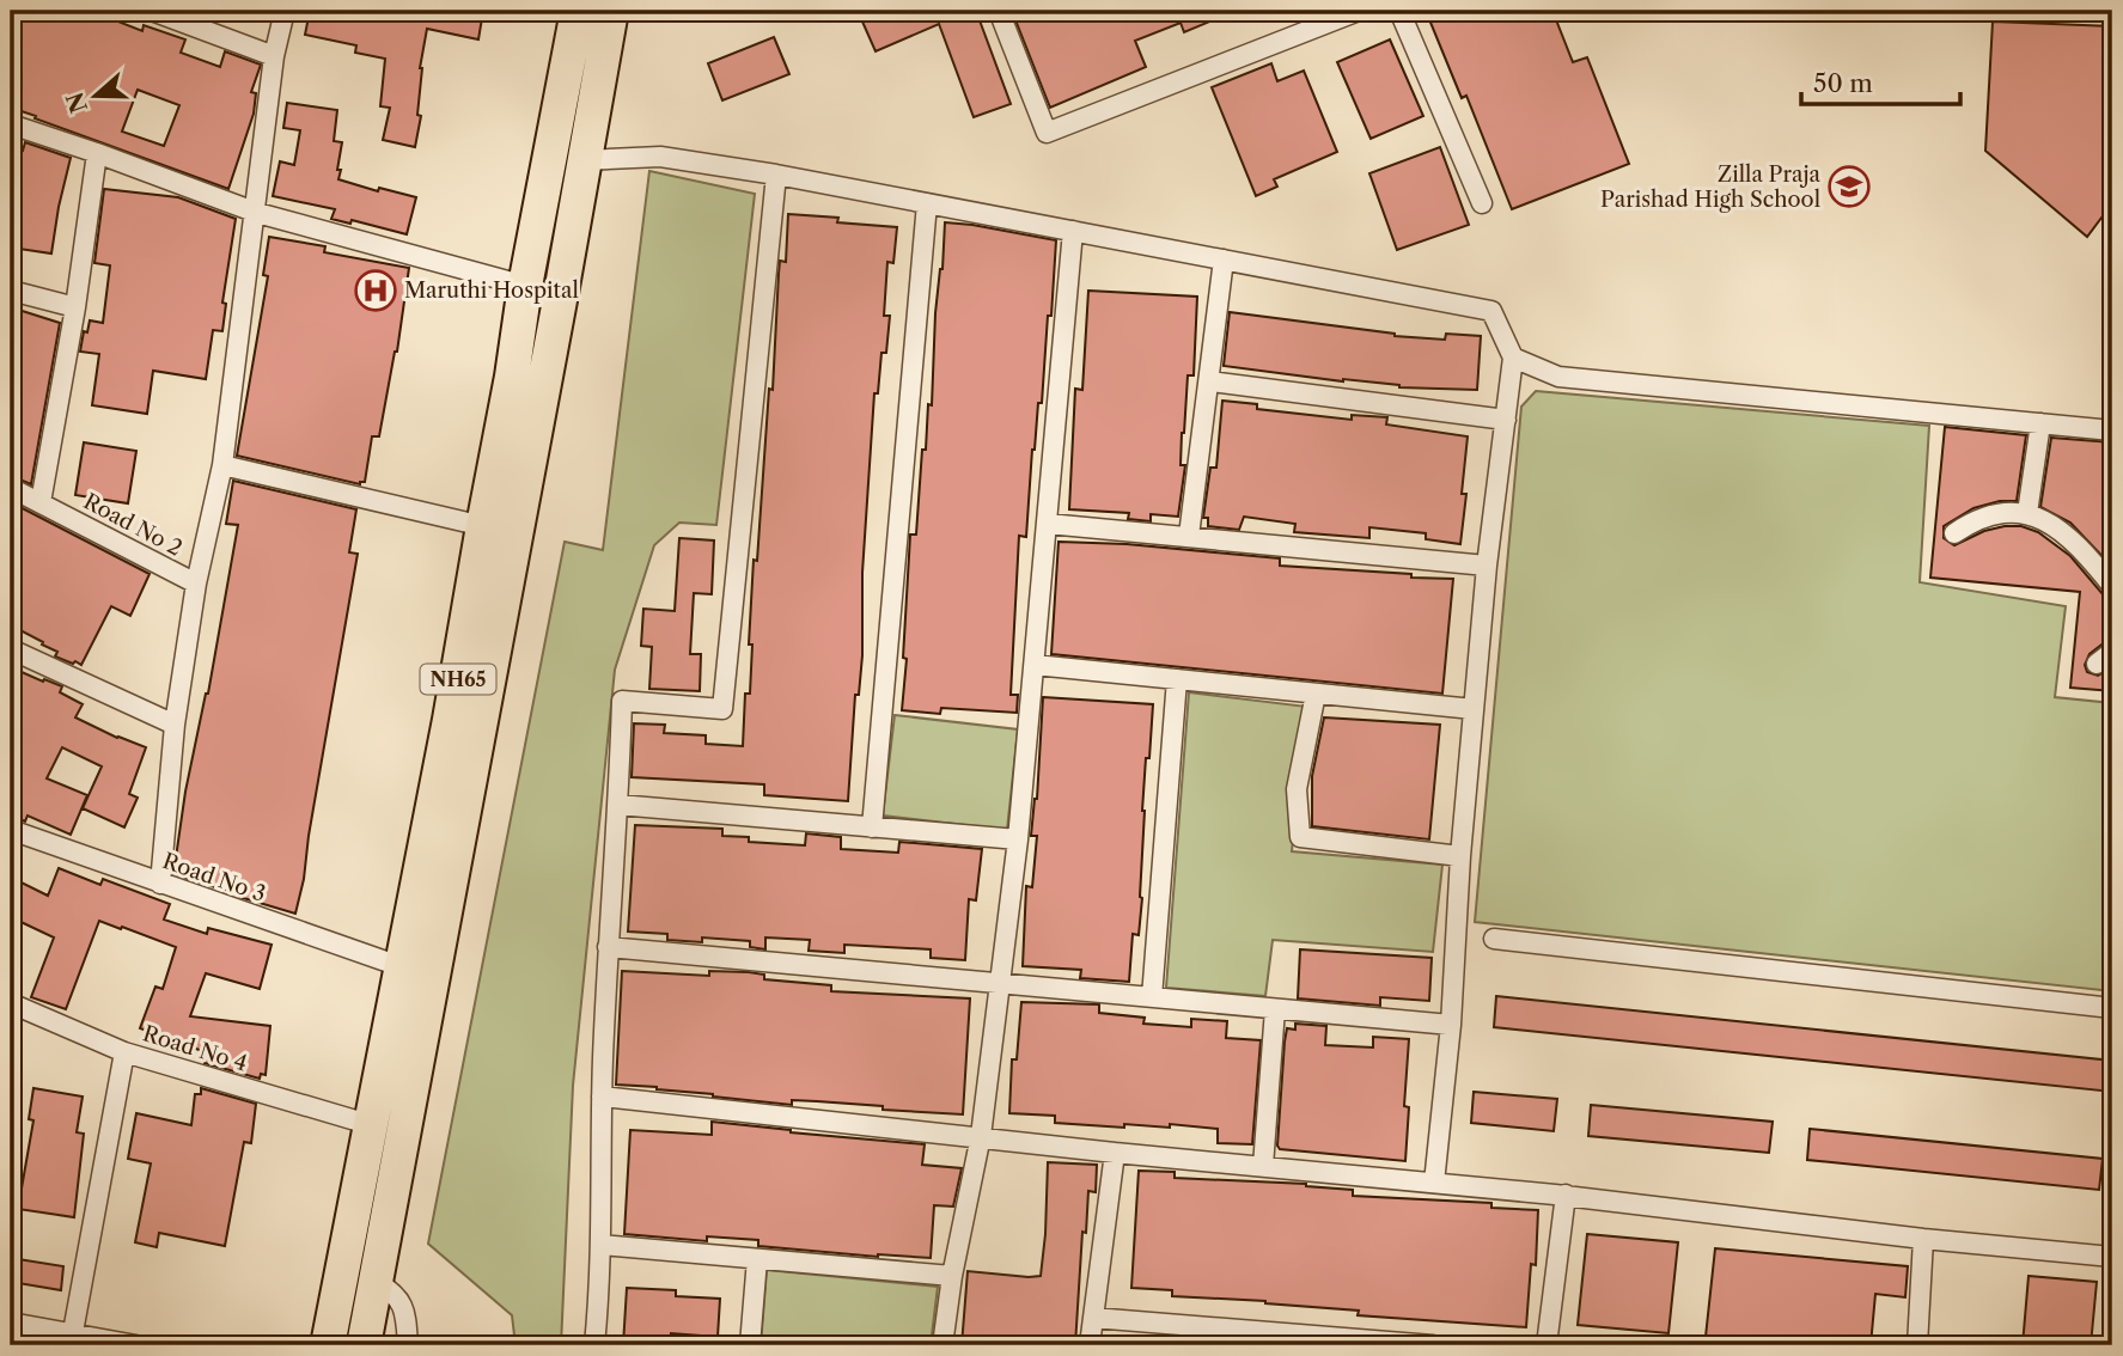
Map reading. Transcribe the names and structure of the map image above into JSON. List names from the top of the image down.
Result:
{
  "streets": {
    "highway": ["NH65"],
    "street": ["Road No 2", "Road No 3", "Road No 4"]
  },
  "crossings": [
    ["NH65", "Road No 3"],
    ["NH65", "Road No 4"]
  ],
  "places": {
    "school or university": ["Zilla Praja Parishad High School"],
    "hospital": ["Maruthi Hospital"]
  },
  "scale_bar": "50 m",
  "north": "left"
}
